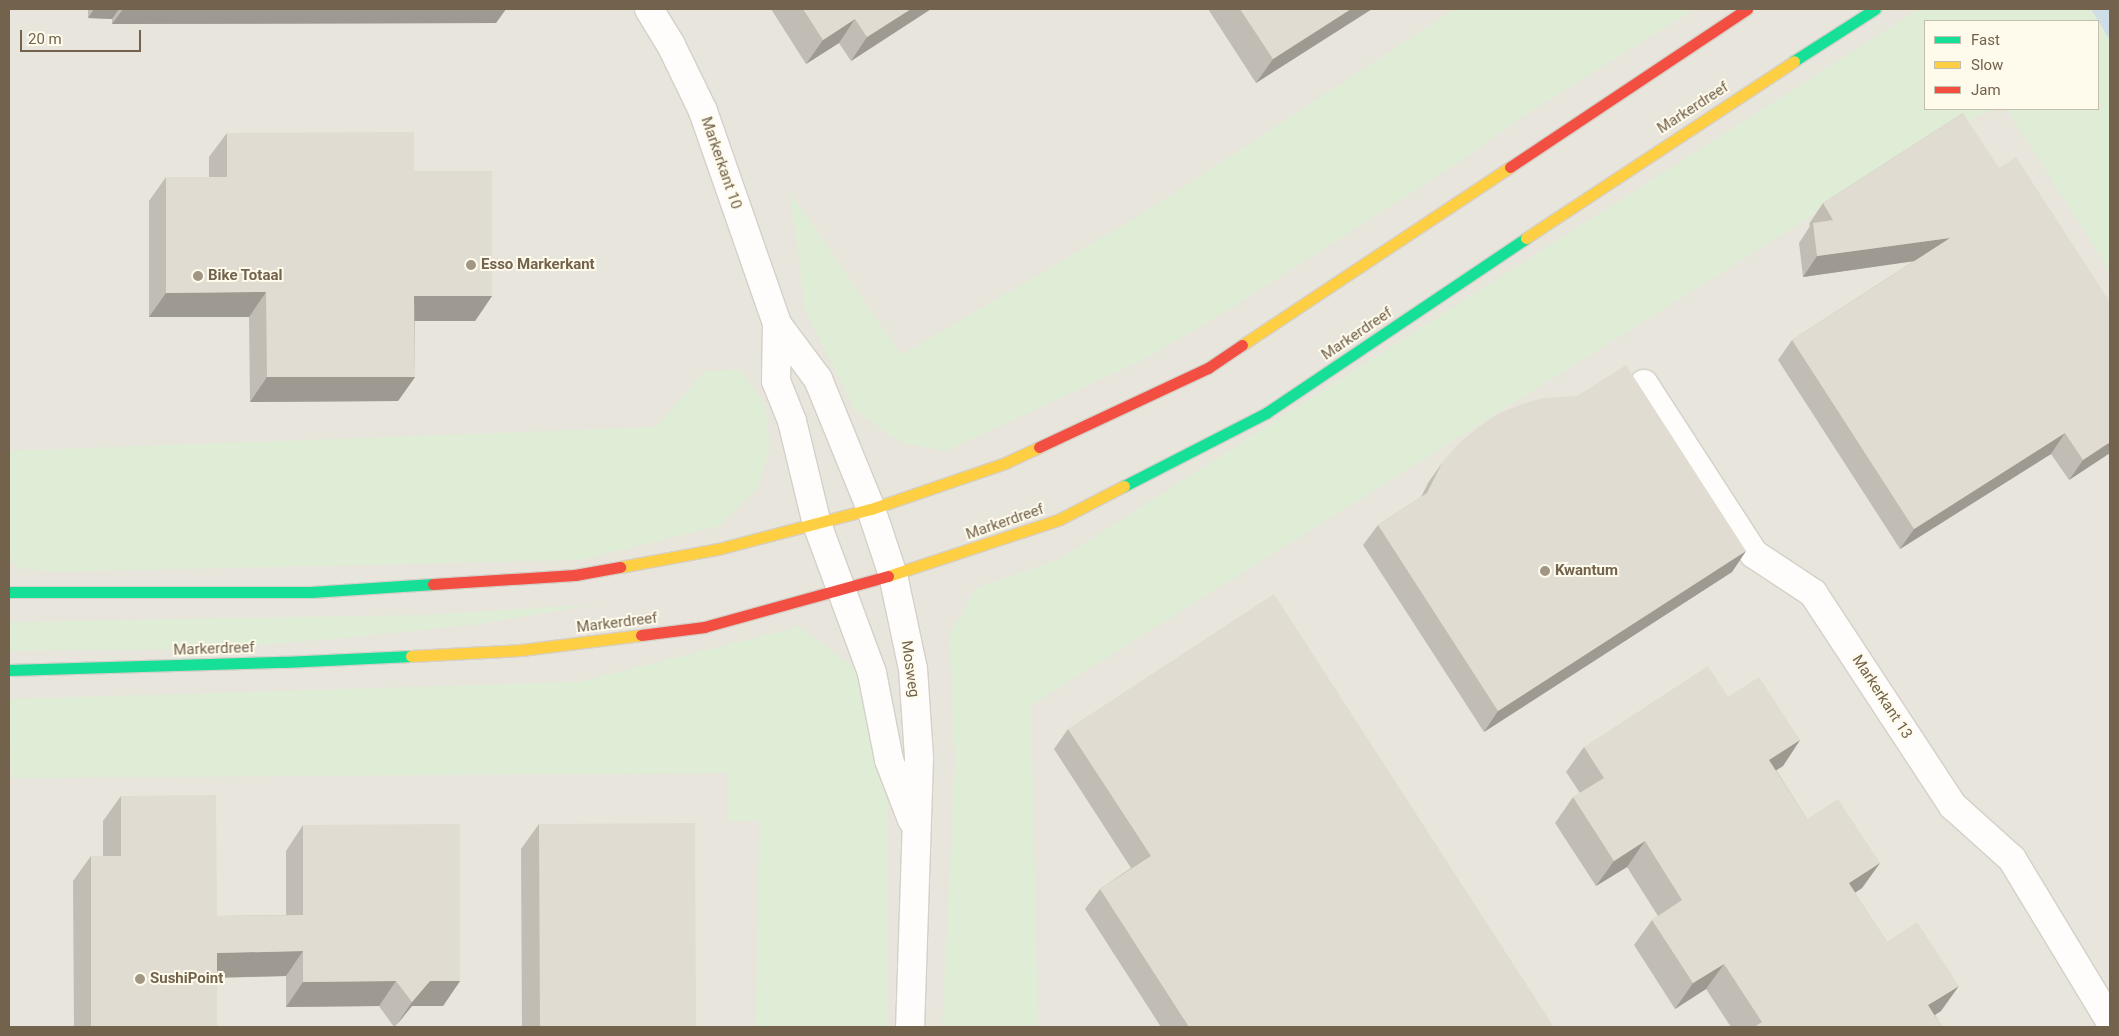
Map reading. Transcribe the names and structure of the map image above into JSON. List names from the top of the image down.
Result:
{
  "streets": {
    "main road": ["Markerdreef"],
    "street": ["Markerkant 10", "Mosweg", "Markerkant 13"]
  },
  "crossings": [
    ["Markerdreef", "Mosweg"],
    ["Markerkant 10", "Mosweg"]
  ],
  "places": [
    "Esso Markerkant",
    "Bike Totaal",
    "Kwantum",
    "SushiPoint"
  ],
  "legend": ["Fast", "Slow", "Jam"],
  "scale_bar": "20 m"
}
